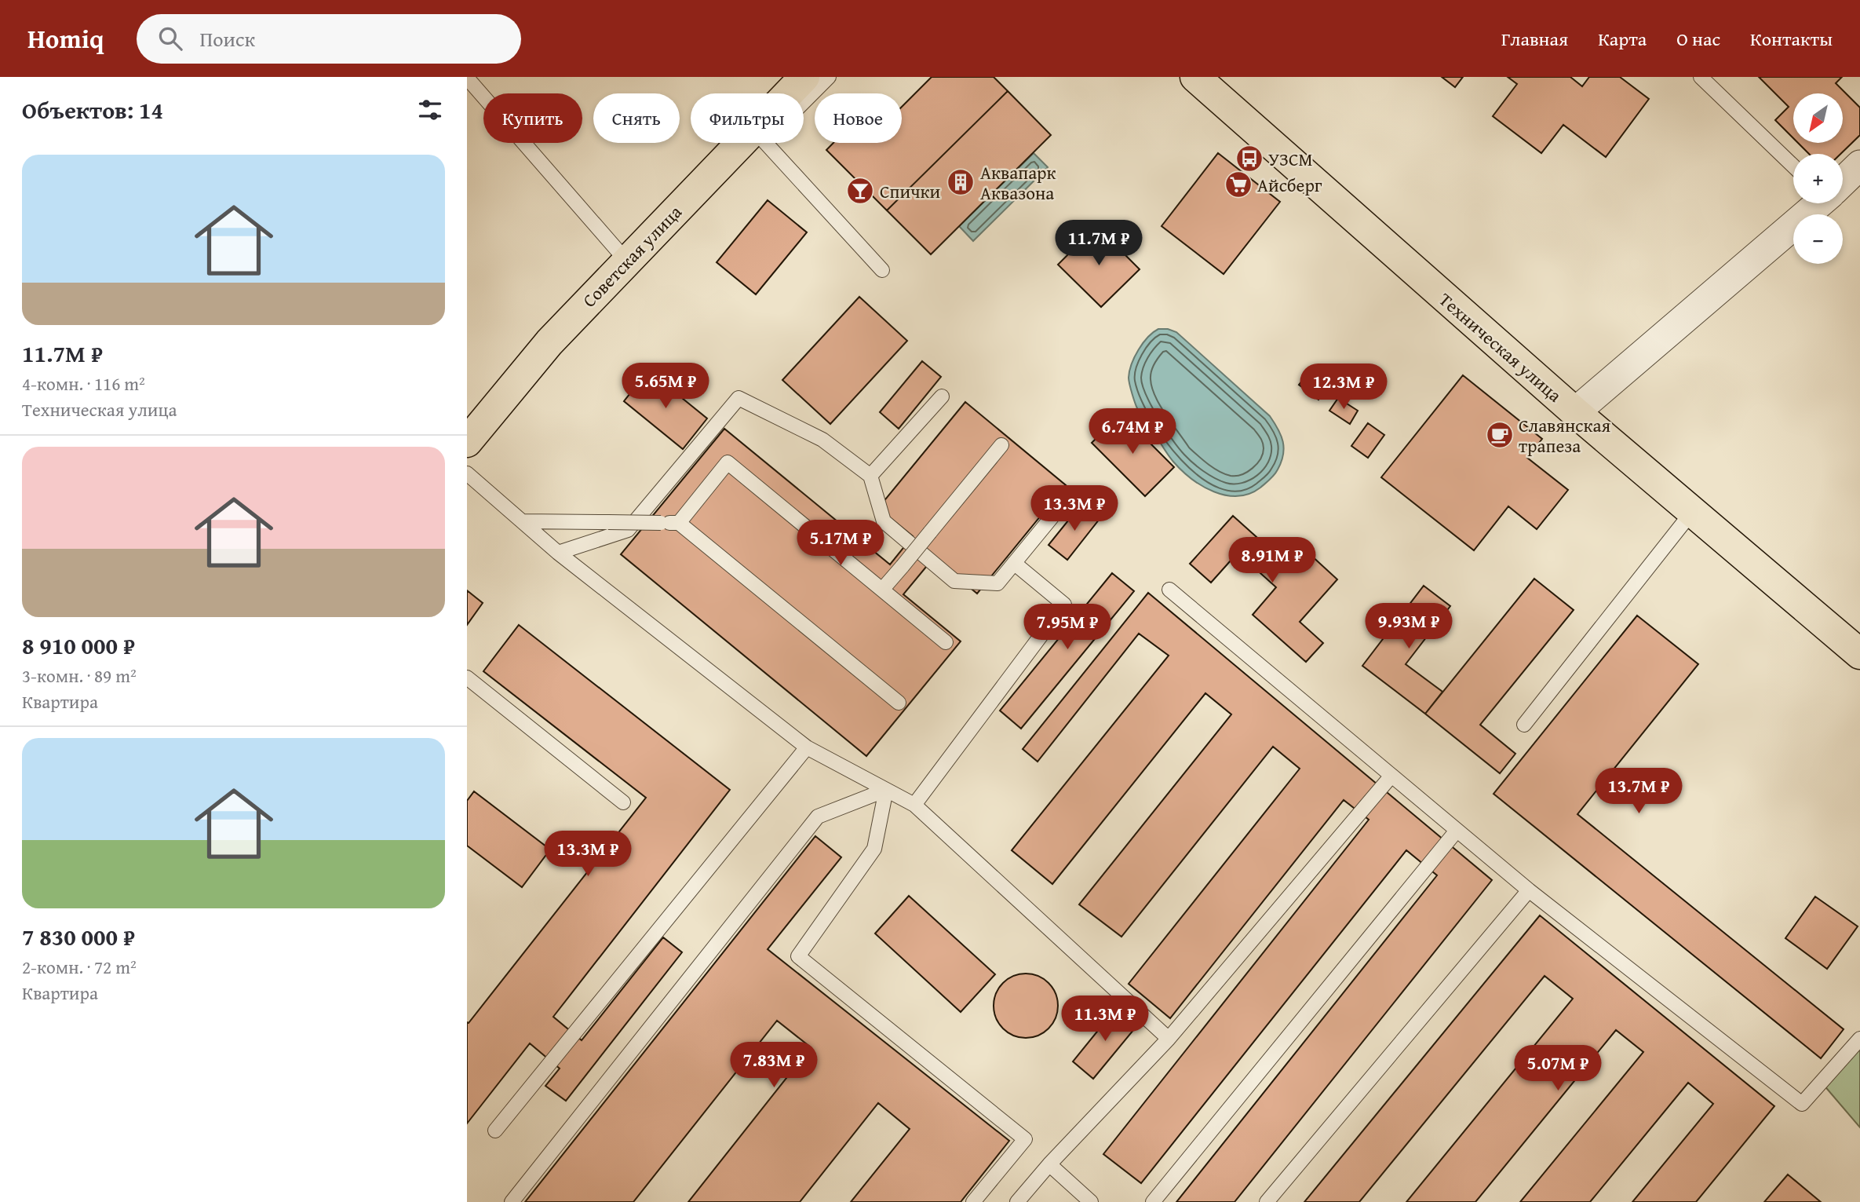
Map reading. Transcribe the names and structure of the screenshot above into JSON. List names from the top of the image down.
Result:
{
  "streets": {
    "main road": ["Советская улица", "Техническая улица"]
  },
  "places": {
    "bus stop": ["УЗСМ"],
    "building": ["Аквапарк Аквазона"],
    "supermarket": ["Айсберг"],
    "bar": ["Спички"],
    "cafe": ["Славянская трапеза"]
  },
  "north": "bottom left",
  "page": {
    "header": "Homiq",
    "search": "Поиск",
    "nav": [
      "Главная",
      "Карта",
      "О нас",
      "Контакты"
    ],
    "heading": "Объектов: 14",
    "map_buttons": ["+", "−"],
    "chip": [
      "Купить",
      "Снять",
      "Фильтры",
      "Новое"
    ],
    "list": [
      {
        "name": "11.7M ₽",
        "note": "4-комн. · 116 m² · Техническая улица"
      },
      {
        "name": "8 910 000 ₽",
        "note": "3-комн. · 89 m² · Квартира"
      },
      {
        "name": "7 830 000 ₽",
        "note": "2-комн. · 72 m² · Квартира"
      }
    ],
    "price": [
      "11.7M ₽",
      "5.65M ₽",
      "12.3M ₽",
      "6.74M ₽",
      "13.3M ₽",
      "5.17M ₽",
      "8.91M ₽",
      "9.93M ₽",
      "7.95M ₽",
      "13.7M ₽",
      "13.3M ₽",
      "11.3M ₽",
      "7.83M ₽",
      "5.07M ₽"
    ]
  }
}
